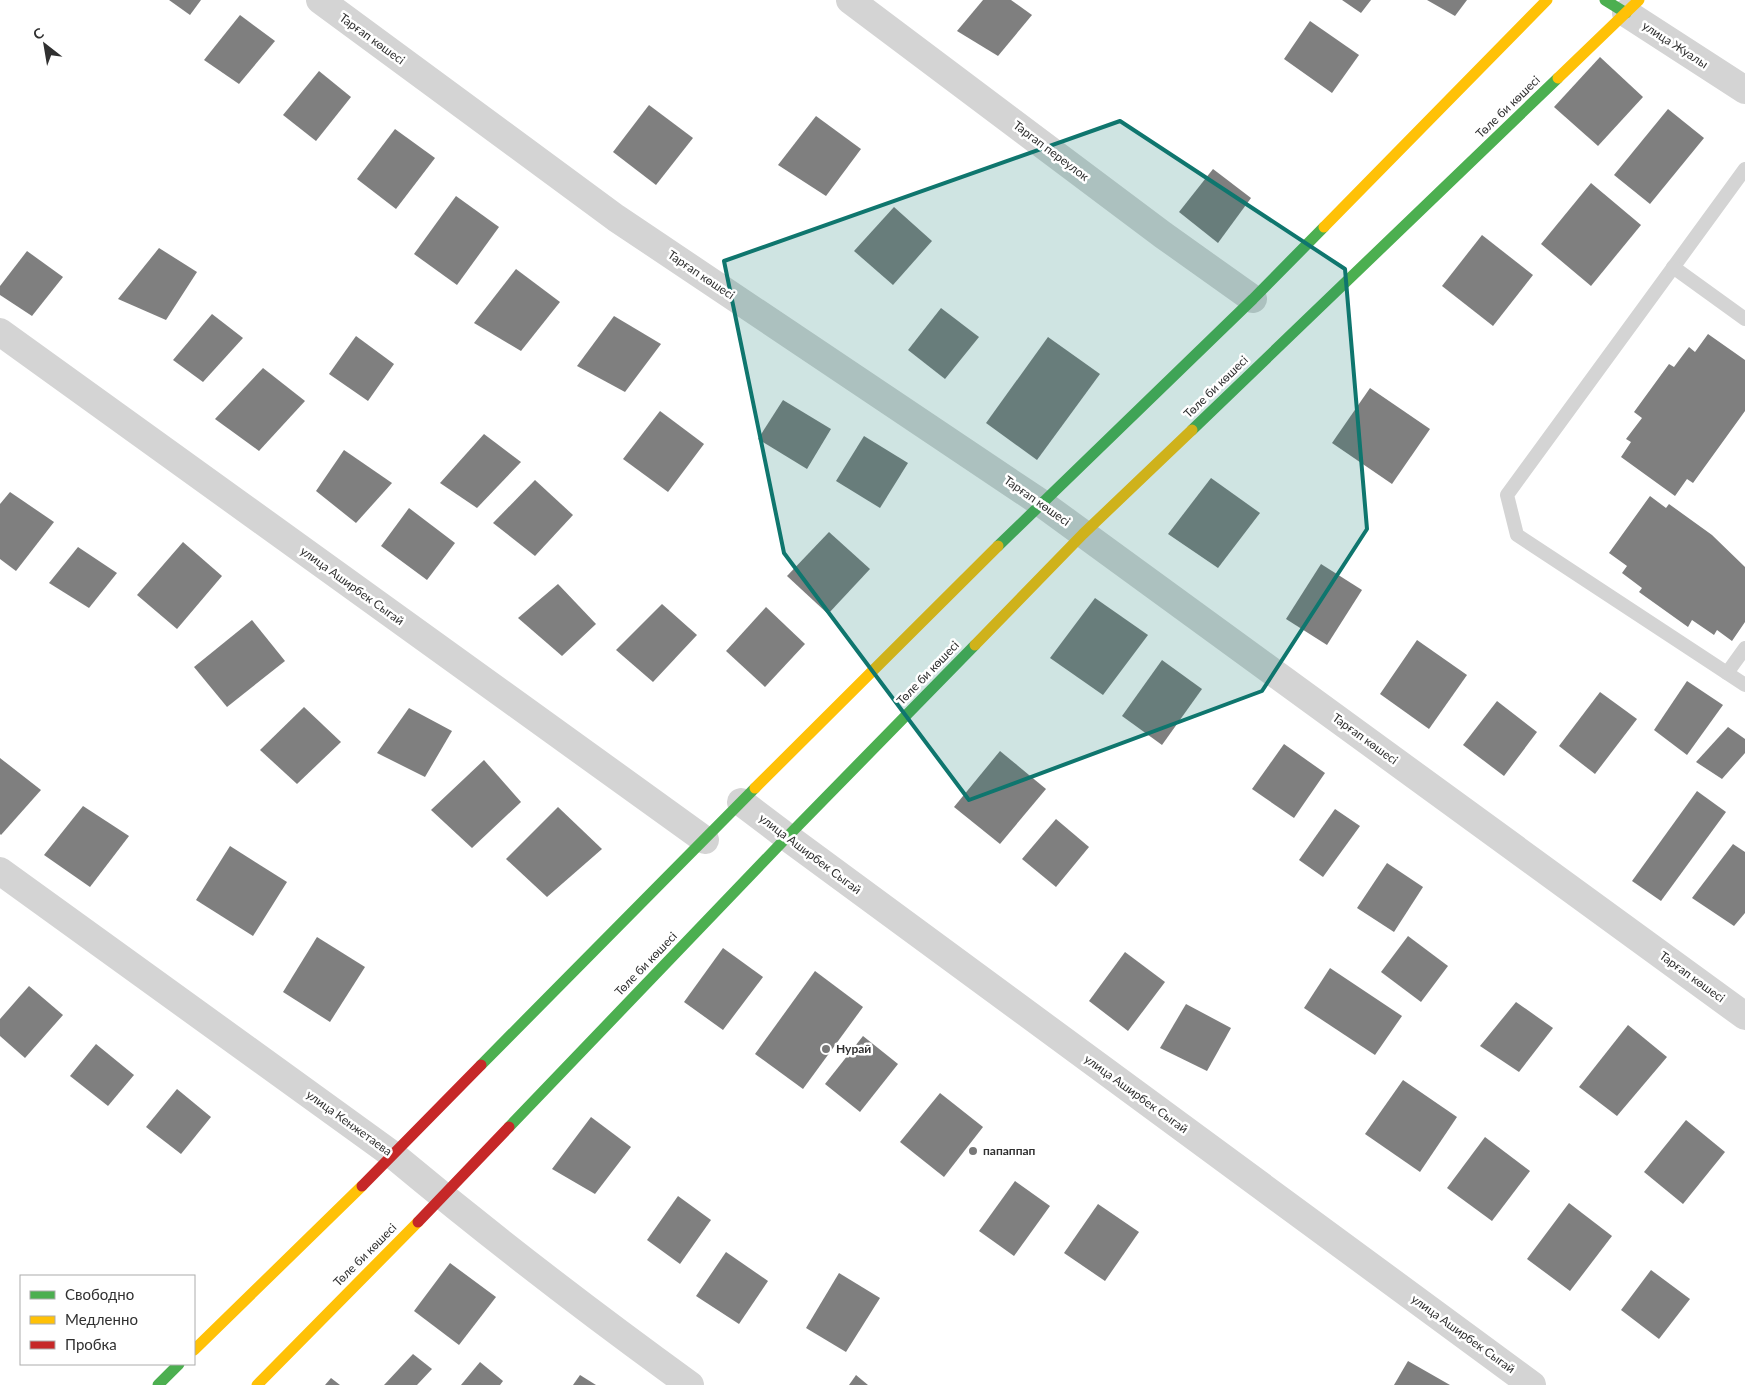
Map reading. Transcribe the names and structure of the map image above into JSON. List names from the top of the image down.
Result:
{
  "streets": {
    "main road": ["Төле би көшесі"],
    "street": [
      "Тарғап көшесі",
      "улица Жуалы",
      "Таргап переулок",
      "улица Аширбек Сыгай",
      "улица Кенжетаева"
    ]
  },
  "crossings": [
    ["Тарғап көшесі", "Төле би көшесі"],
    ["улица Жуалы", "Төле би көшесі"],
    ["Төле би көшесі", "улица Аширбек Сыгай"],
    ["Төле би көшесі", "улица Кенжетаева"]
  ],
  "places": ["Нурай", "папаппап"],
  "legend": ["Свободно", "Медленно", "Пробка"],
  "north": "top left"
}
